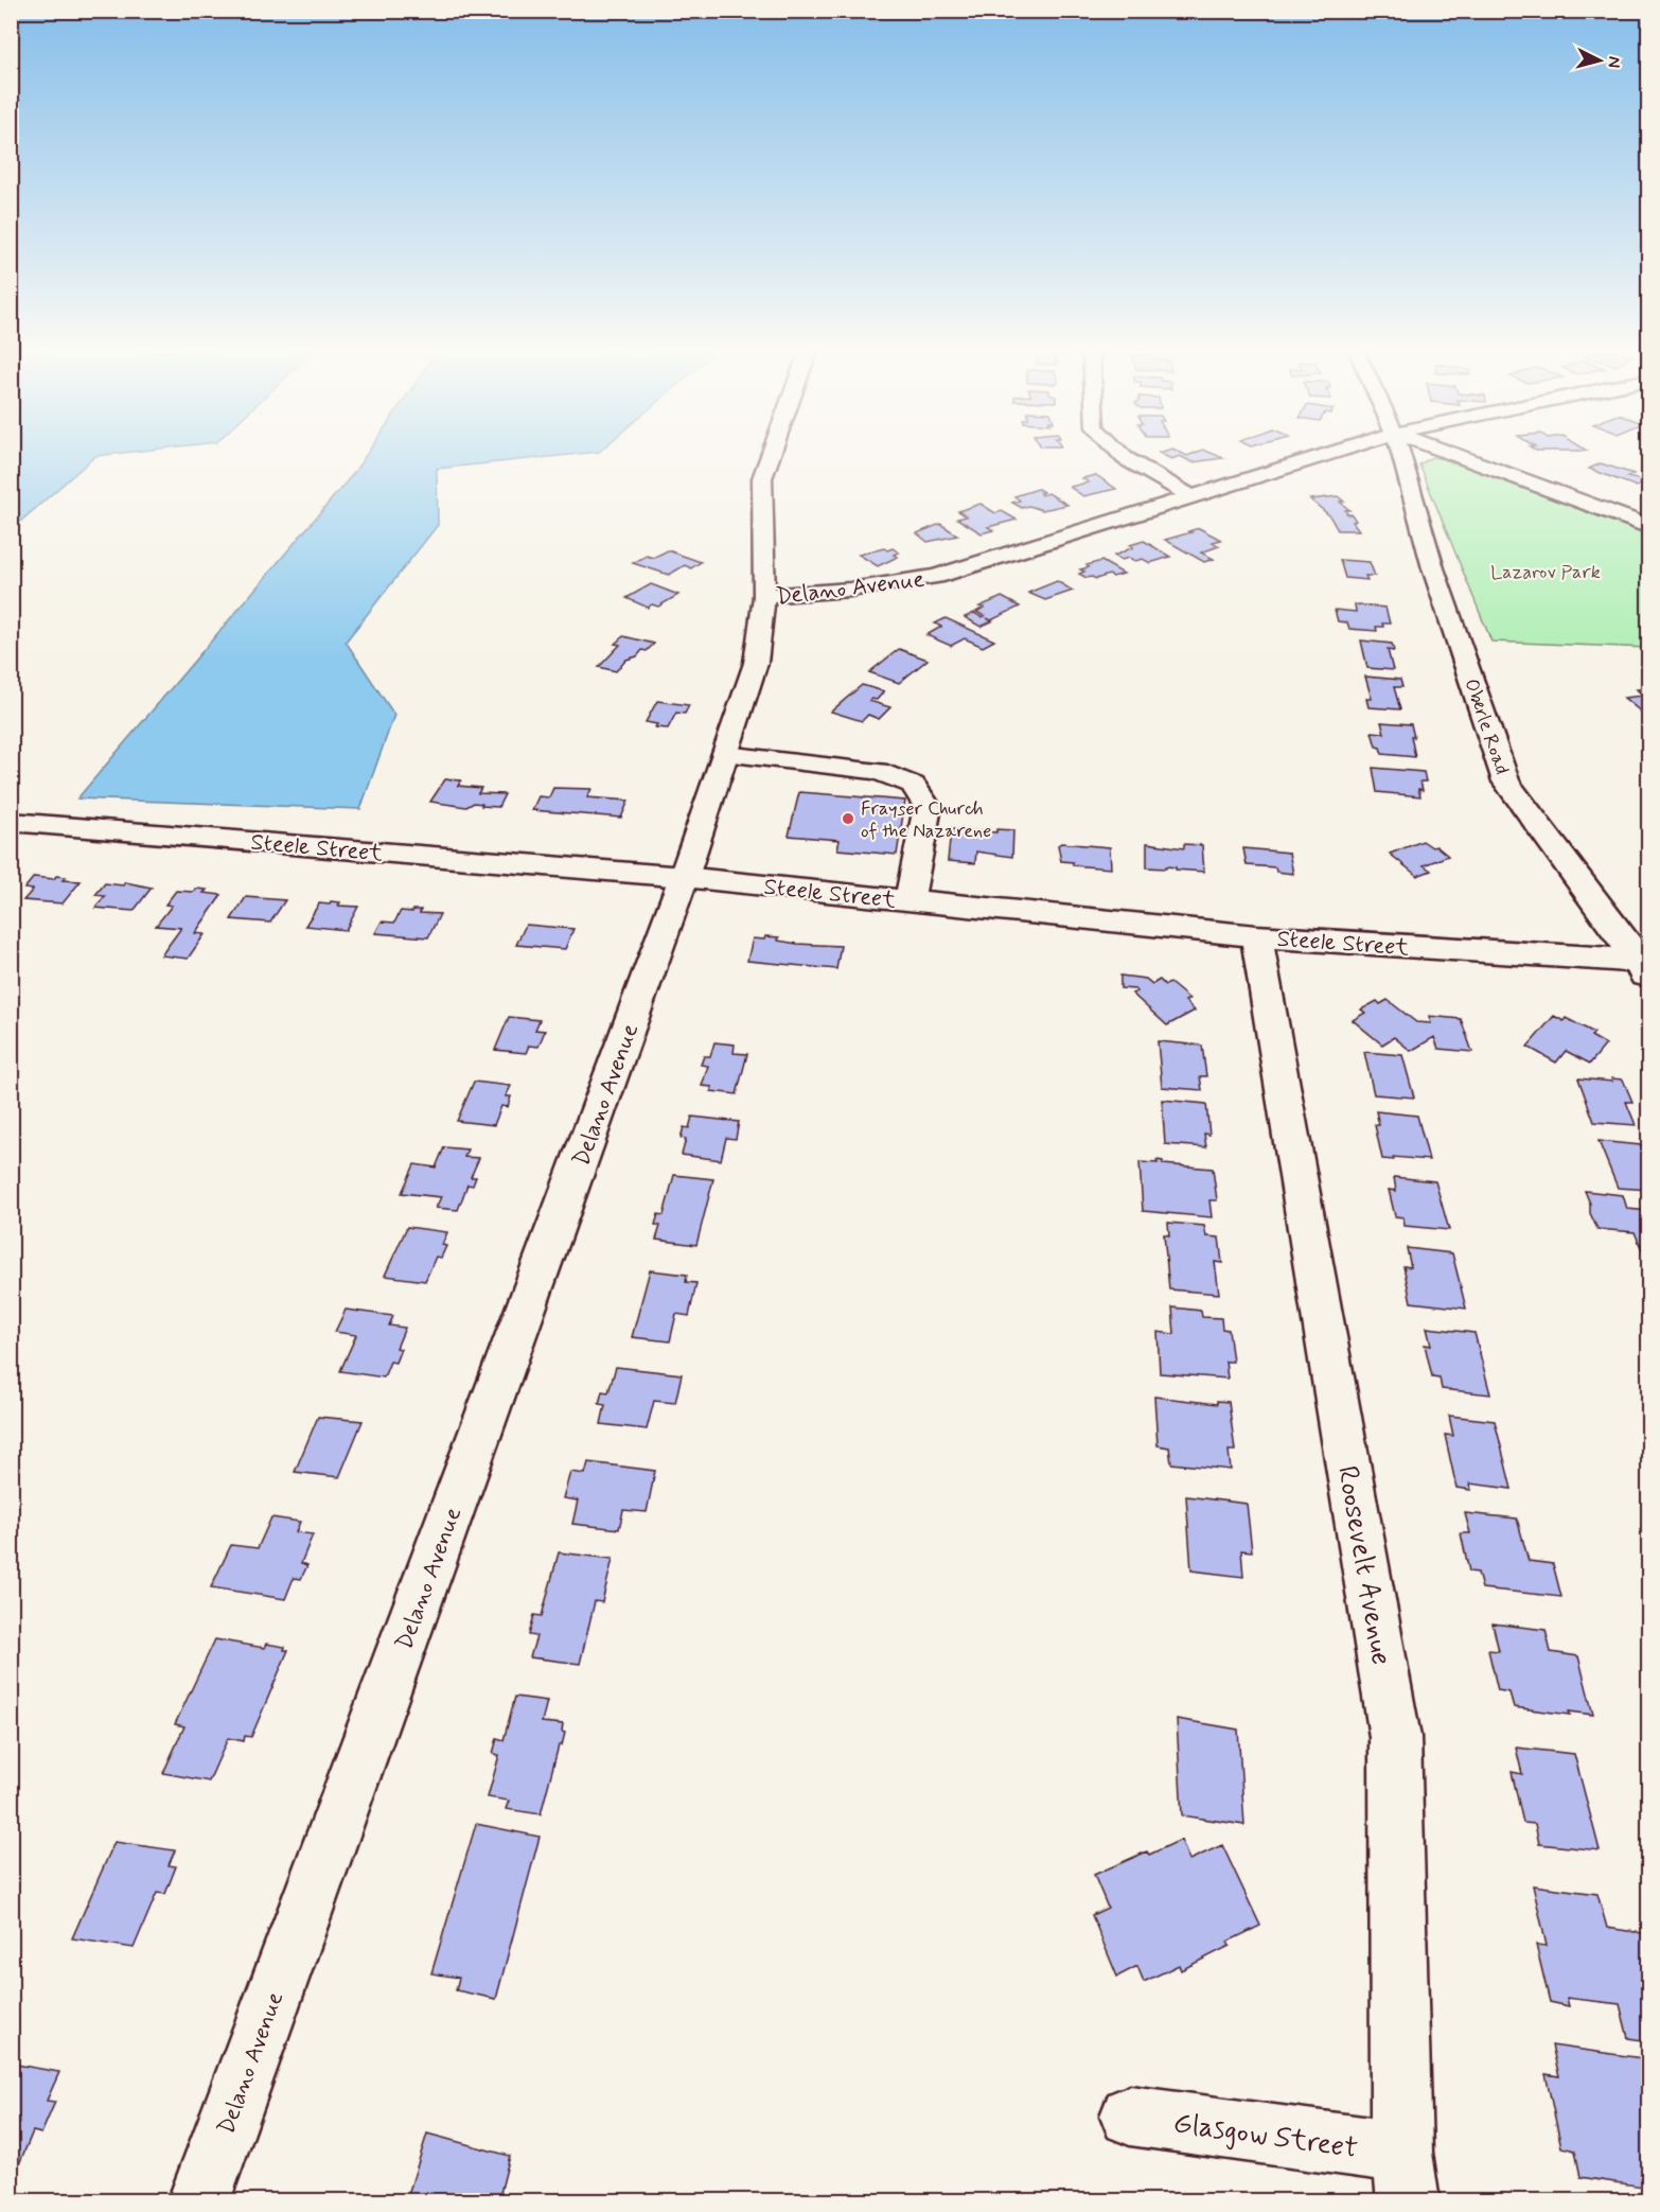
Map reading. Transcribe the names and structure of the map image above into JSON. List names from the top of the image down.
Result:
{
  "streets": {
    "street": [
      "Delano Avenue",
      "Oberle Road",
      "Steele Street",
      "Roosevelt Avenue",
      "Glasgow Street"
    ]
  },
  "crossings": [
    ["Delano Avenue", "Steele Street"],
    ["Oberle Road", "Steele Street"],
    ["Steele Street", "Roosevelt Avenue"],
    ["Roosevelt Avenue", "Glasgow Street"]
  ],
  "parks": ["Lazarov Park"],
  "places": ["Frayser Church of the Nazarene"],
  "north": "right"
}
